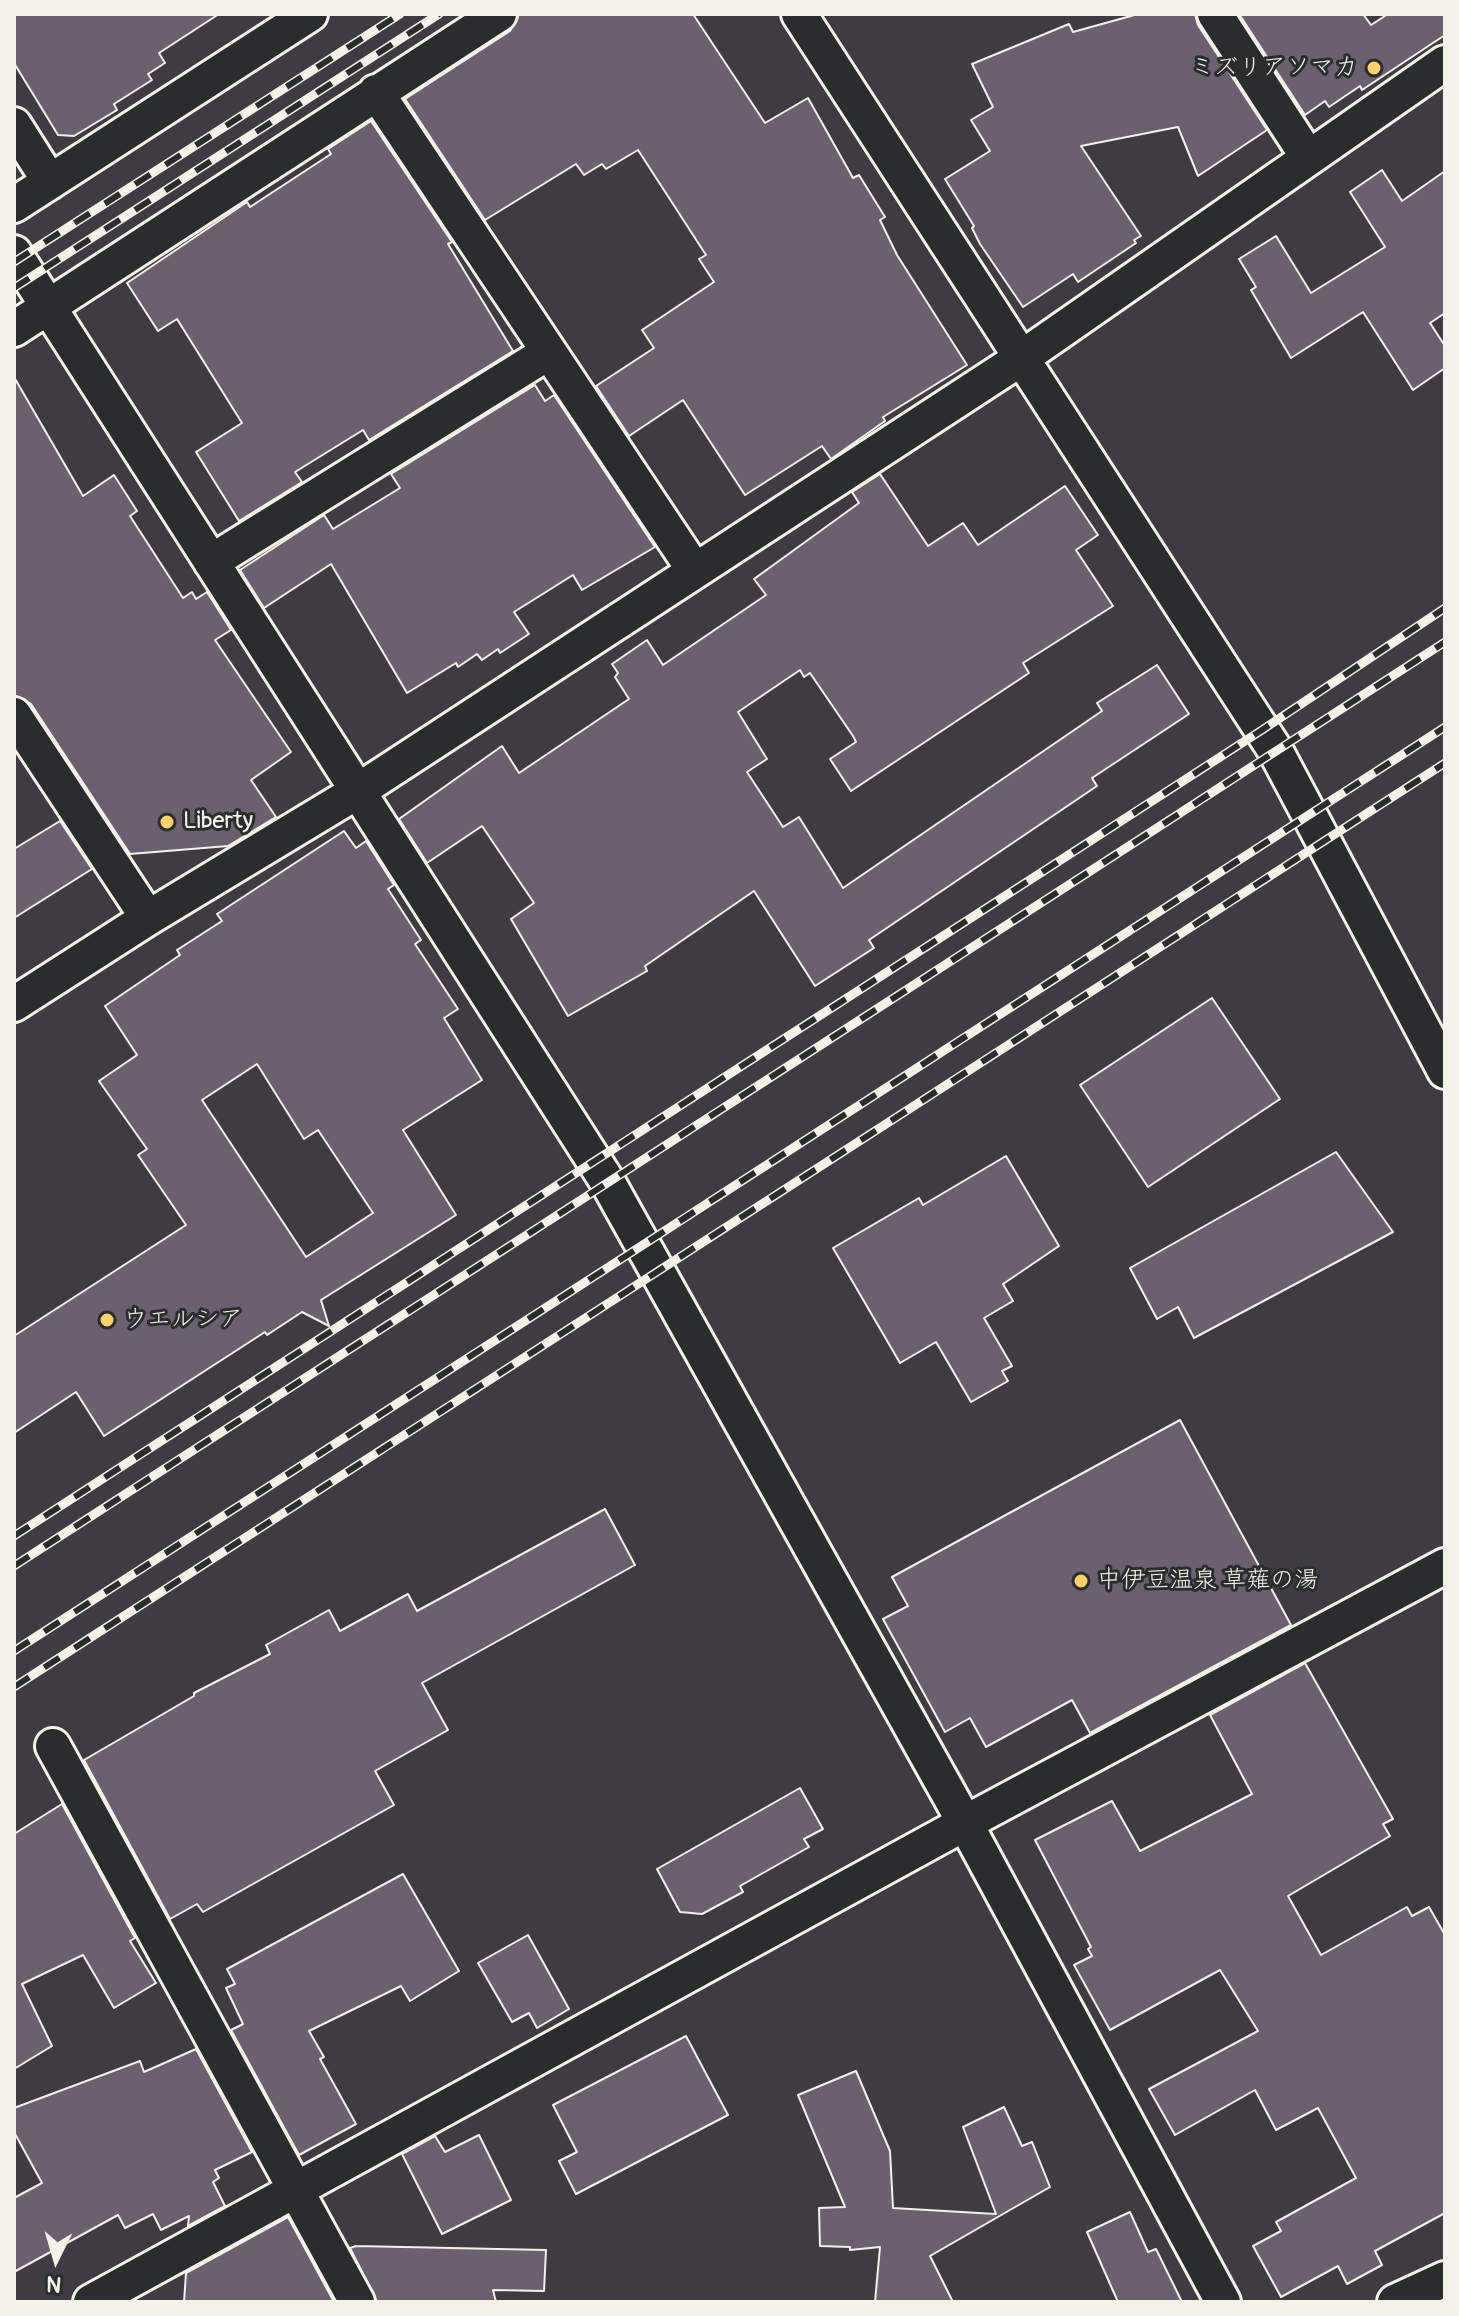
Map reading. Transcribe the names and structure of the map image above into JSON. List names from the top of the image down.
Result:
{
  "places": [
    "ミズリアソマカ",
    "Liberty",
    "ウエルシア",
    "中伊豆温泉 草薙の湯"
  ],
  "north": "bottom"
}
